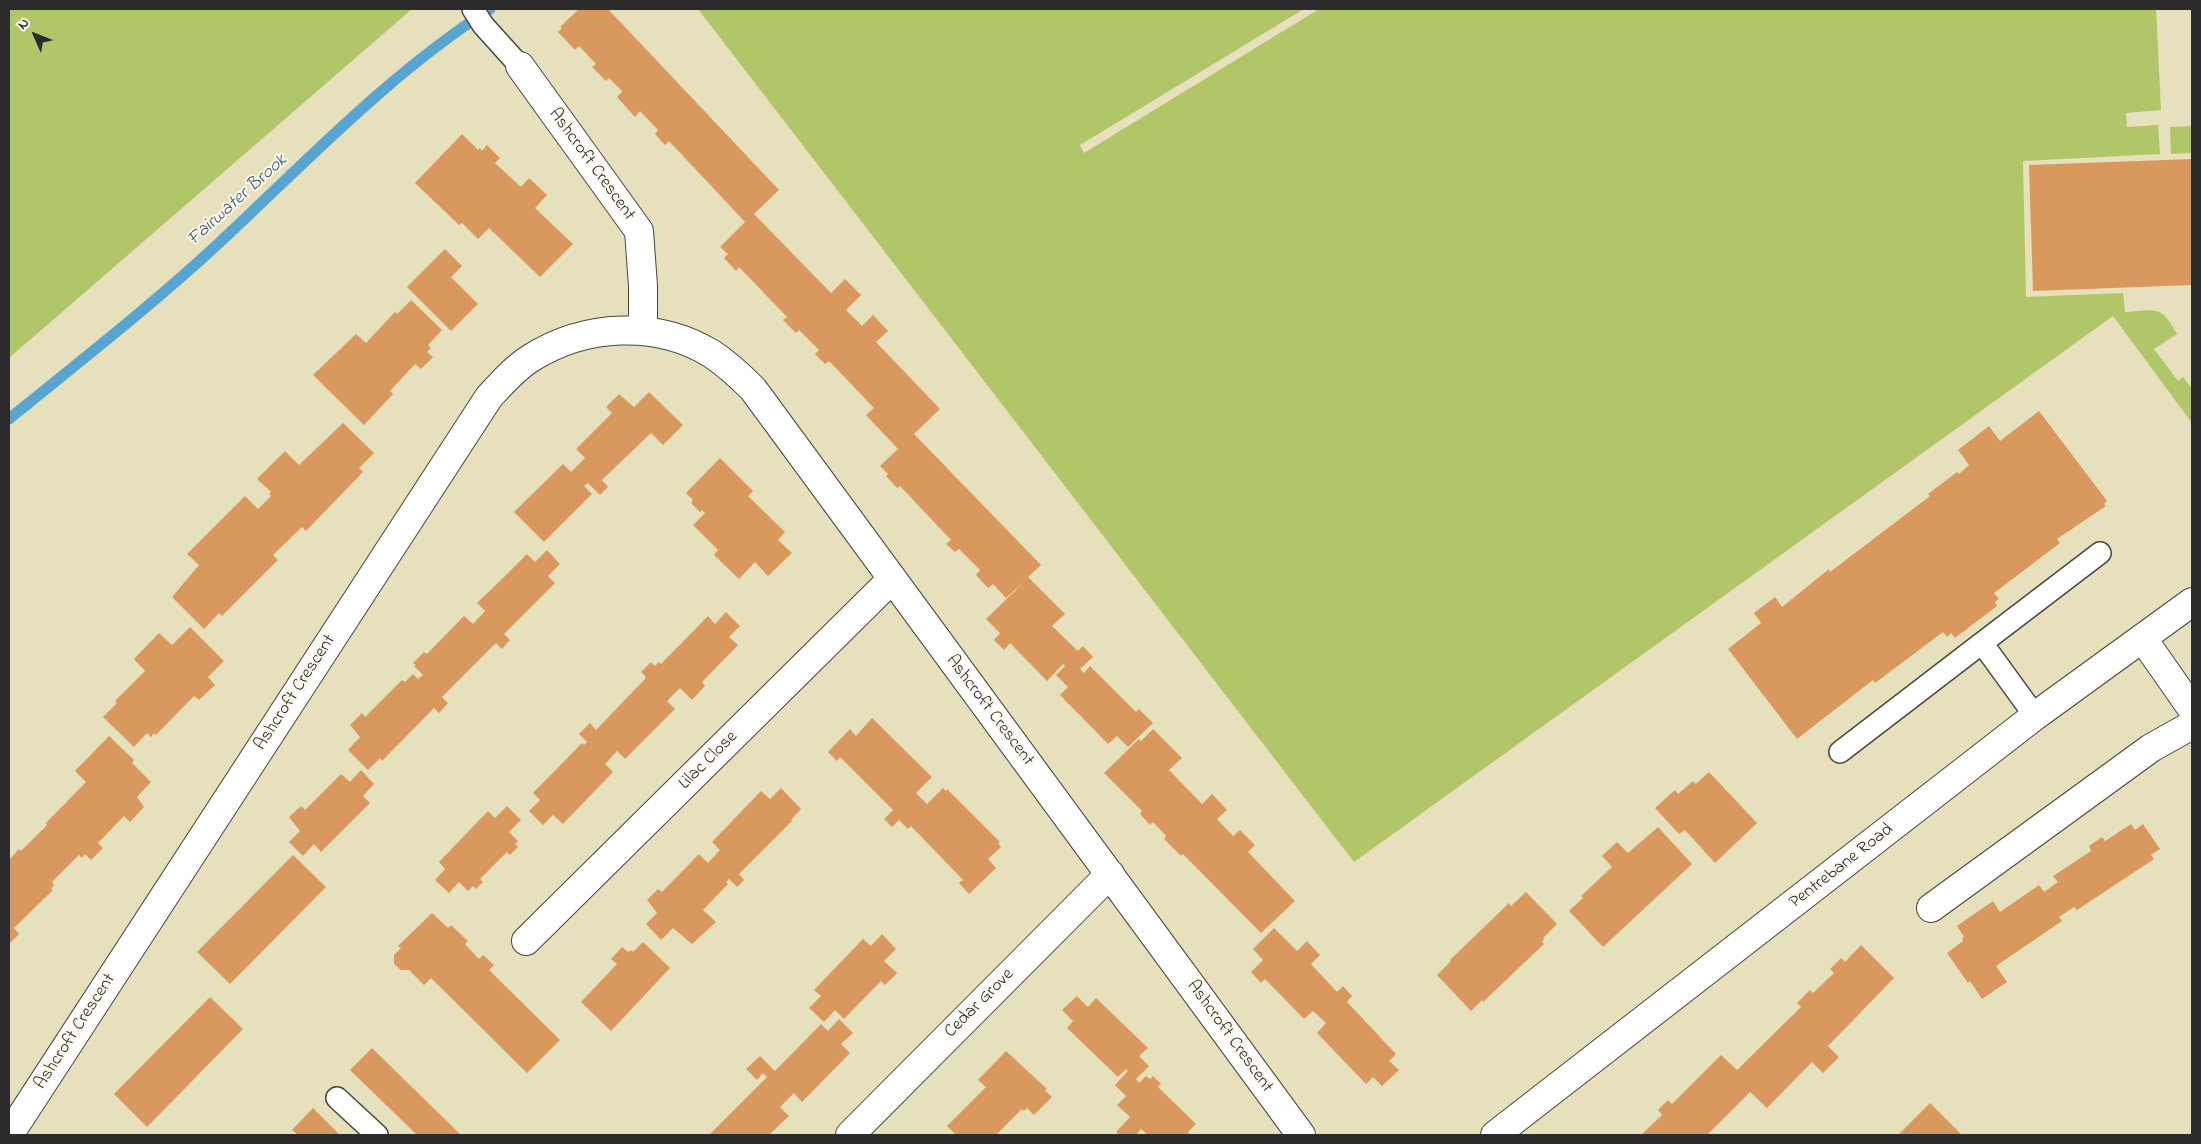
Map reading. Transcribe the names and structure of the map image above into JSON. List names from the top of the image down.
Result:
{
  "streets": {
    "street": [
      "Ashcroft Crescent",
      "Lilac Close",
      "Pentrebane Road",
      "Cedar Grove"
    ]
  },
  "crossings": [
    ["Ashcroft Crescent", "Lilac Close"],
    ["Ashcroft Crescent", "Cedar Grove"]
  ],
  "water": ["Fairwater Brook"],
  "north": "top left"
}
